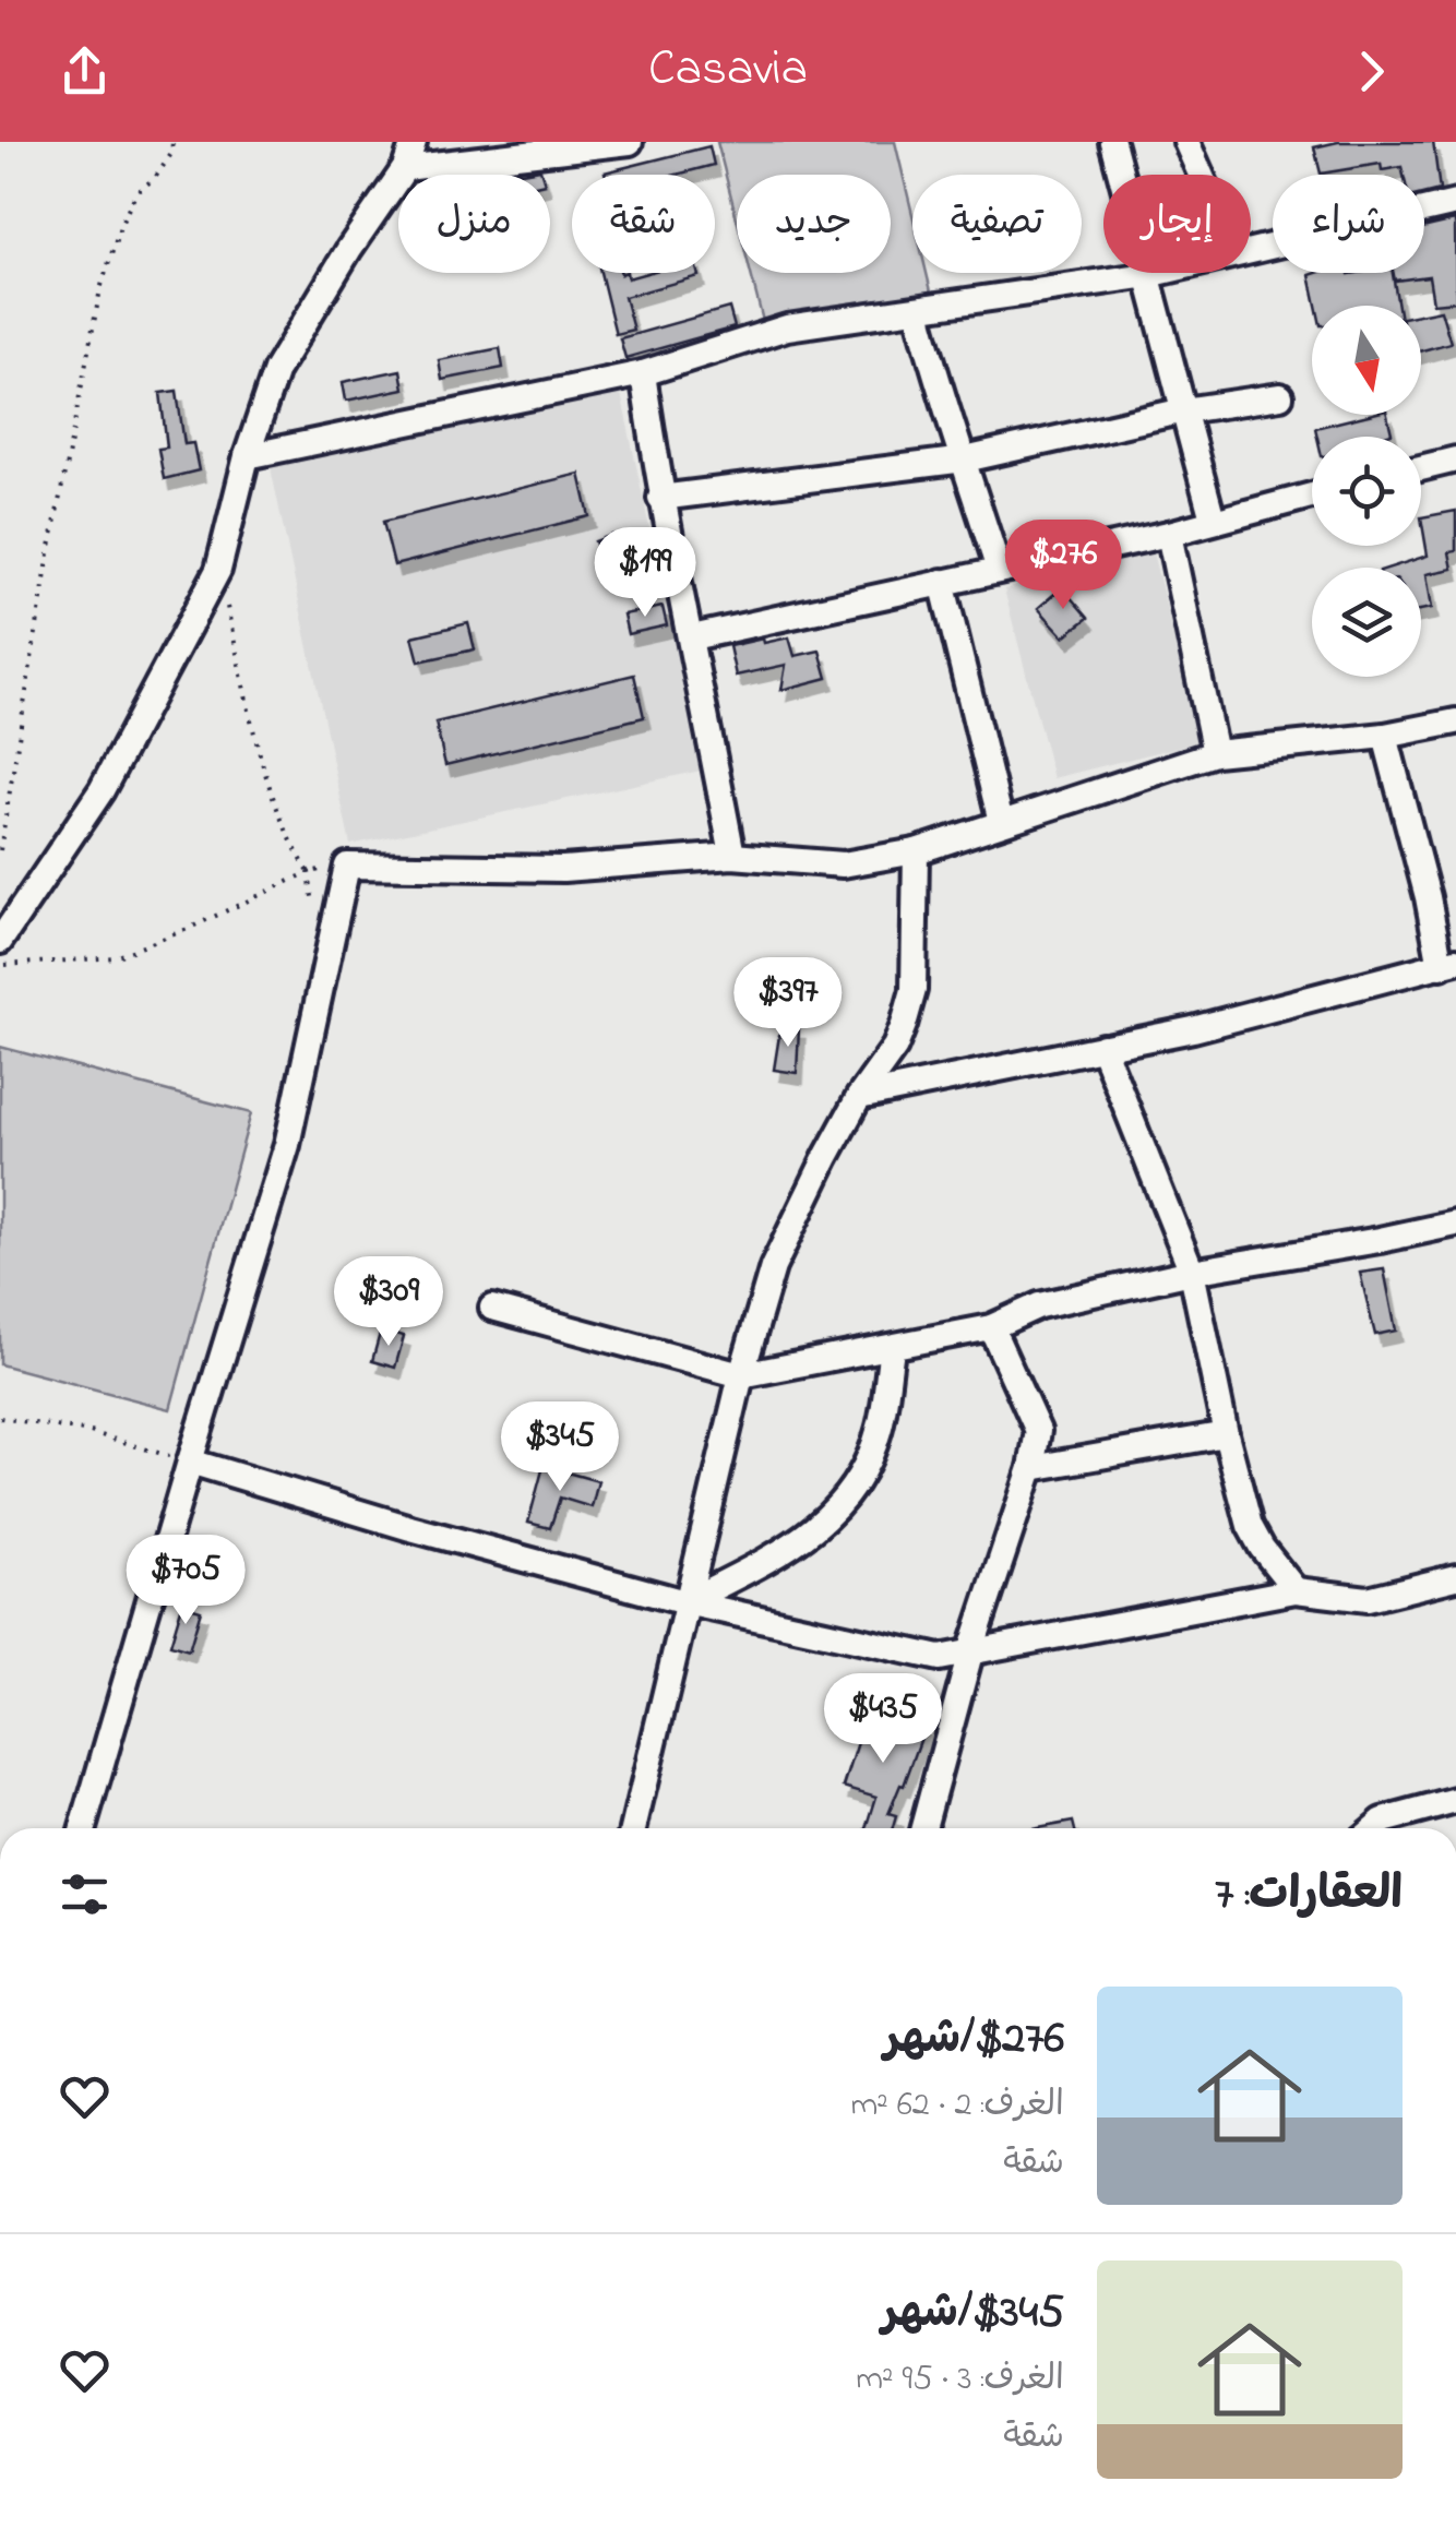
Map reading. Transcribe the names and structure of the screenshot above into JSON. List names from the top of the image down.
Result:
{
  "north": "bottom",
  "page": {
    "header": "Casavia",
    "chip": [
      "شراء",
      "إيجار",
      "تصفية",
      "جديد",
      "شقة",
      "منزل"
    ],
    "price": [
      "$276",
      "$199",
      "$397",
      "$309",
      "$345",
      "$705",
      "$435"
    ],
    "heading": "العقارات: 7",
    "list": [
      {
        "name": "$276/شهر",
        "note": "الغرف: 2 · 62 m² · شقة"
      },
      {
        "name": "$345/شهر",
        "note": "الغرف: 3 · 95 m² · شقة"
      }
    ]
  }
}
